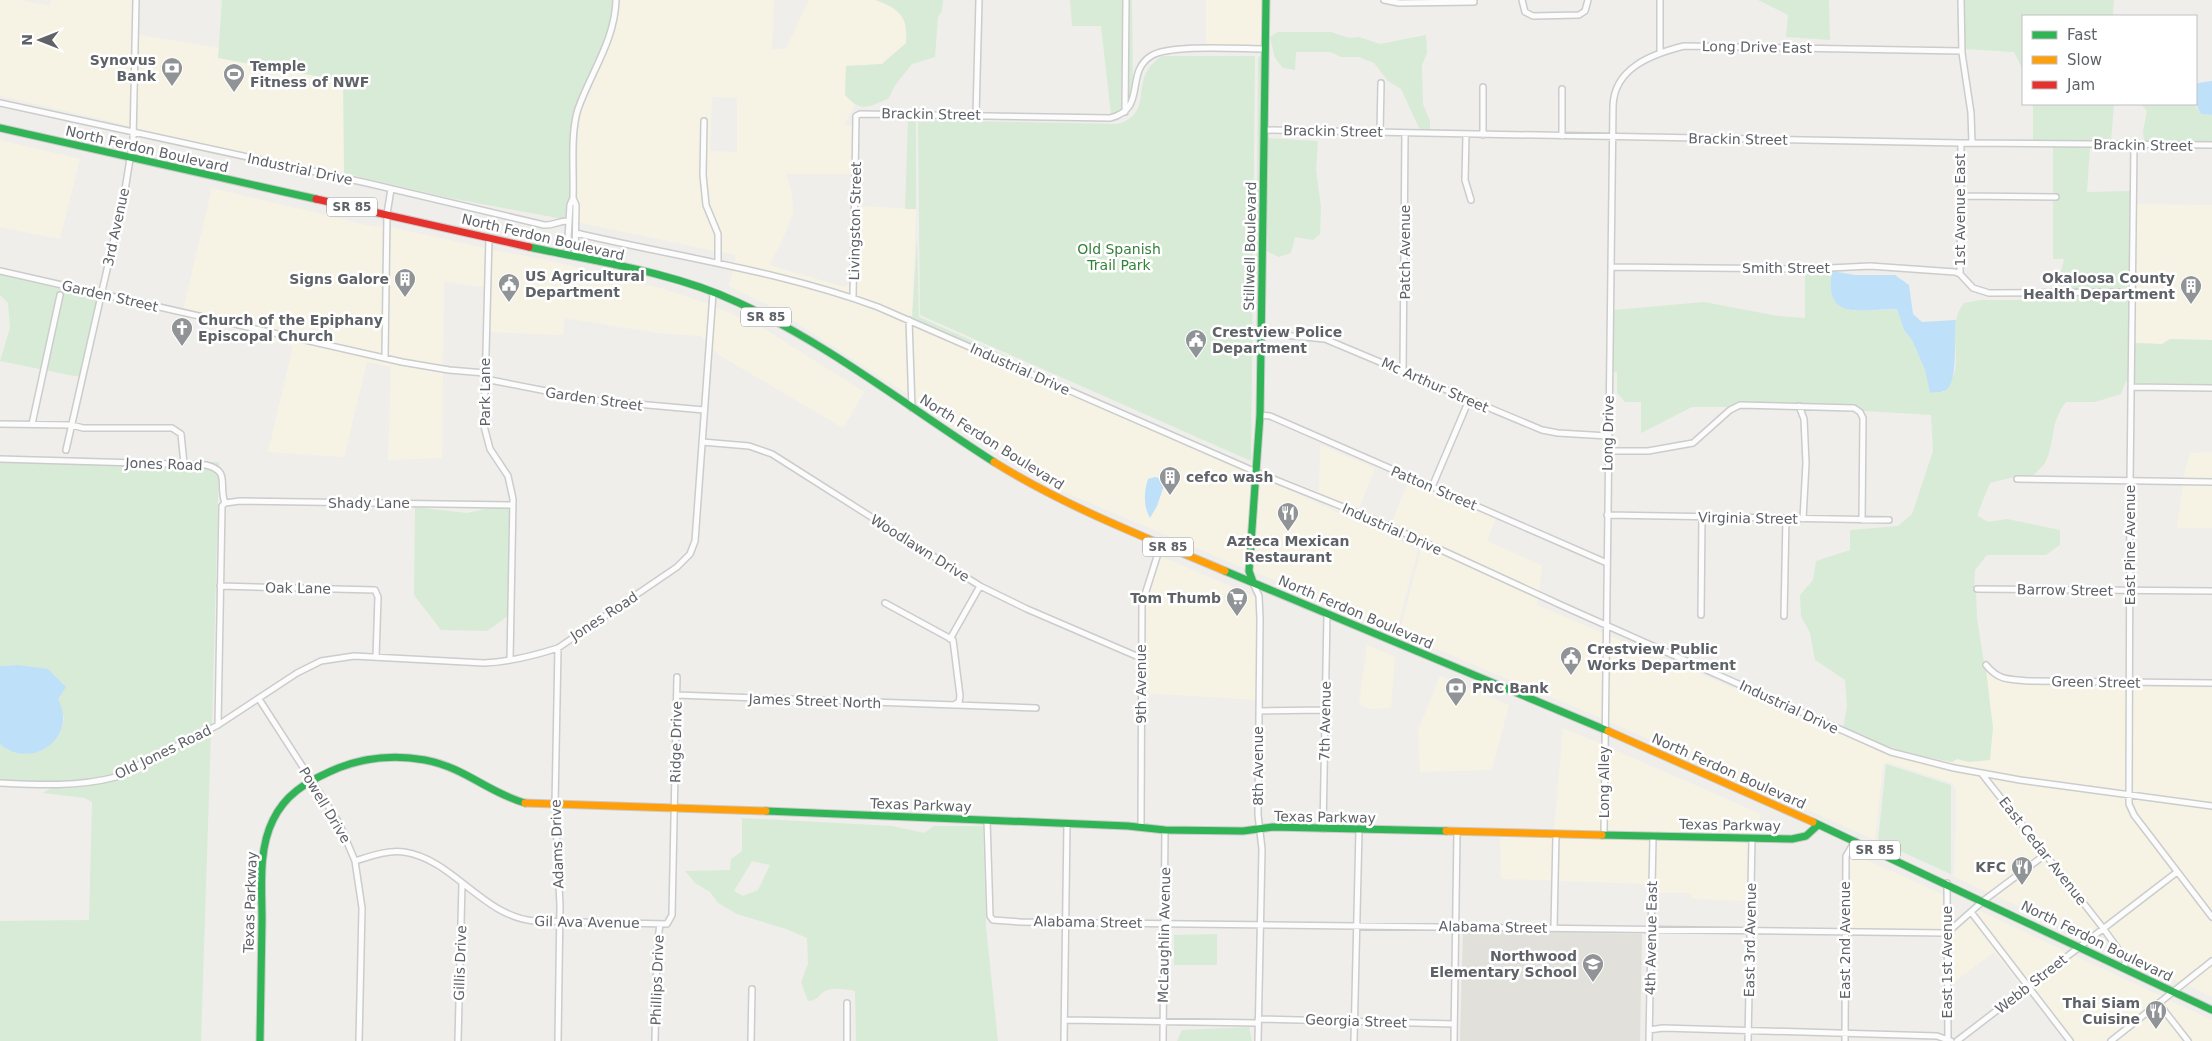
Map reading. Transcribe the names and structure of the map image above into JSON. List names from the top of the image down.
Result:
{
  "streets": {
    "street": [
      "Long Drive East",
      "Brackin Street",
      "North Ferdon Boulevard",
      "Industrial Drive",
      "SR 85",
      "1st Avenue East",
      "Livingston Street",
      "3rd Avenue",
      "Stillwell Boulevard",
      "Patch Avenue",
      "Smith Street",
      "Garden Street",
      "Mc Arthur Street",
      "Park Lane",
      "Long Drive",
      "Jones Road",
      "Patton Street",
      "Shady Lane",
      "Virginia Street",
      "East Pine Avenue",
      "Woodlawn Drive",
      "Oak Lane",
      "Barrow Street",
      "Green Street",
      "9th Avenue",
      "James Street North",
      "7th Avenue",
      "Ridge Drive",
      "Old Jones Road",
      "8th Avenue",
      "Long Alley",
      "Powell Drive",
      "Texas Parkway",
      "Adams Drive",
      "East Cedar Avenue",
      "Gil Ava Avenue",
      "Alabama Street",
      "McLaughlin Avenue",
      "4th Avenue East",
      "East 3rd Avenue",
      "East 2nd Avenue",
      "East 1st Avenue",
      "Gillis Drive",
      "Phillips Drive",
      "Webb Street",
      "Georgia Street"
    ]
  },
  "crossings": [
    ["Long Drive East", "Brackin Street"],
    ["Long Drive East", "1st Avenue East"],
    ["Long Drive East", "Long Drive"],
    ["Brackin Street", "1st Avenue East"],
    ["Brackin Street", "Livingston Street"],
    ["Brackin Street", "Stillwell Boulevard"],
    ["Brackin Street", "Patch Avenue"],
    ["Brackin Street", "Long Drive"],
    ["Brackin Street", "East Pine Avenue"],
    ["North Ferdon Boulevard", "3rd Avenue"],
    ["North Ferdon Boulevard", "Stillwell Boulevard"],
    ["North Ferdon Boulevard", "Park Lane"],
    ["North Ferdon Boulevard", "Long Drive"],
    ["North Ferdon Boulevard", "Jones Road"],
    ["North Ferdon Boulevard", "9th Avenue"],
    ["North Ferdon Boulevard", "7th Avenue"],
    ["North Ferdon Boulevard", "8th Avenue"],
    ["North Ferdon Boulevard", "Long Alley"],
    ["North Ferdon Boulevard", "Texas Parkway"],
    ["North Ferdon Boulevard", "East Cedar Avenue"],
    ["North Ferdon Boulevard", "East 2nd Avenue"],
    ["North Ferdon Boulevard", "East 1st Avenue"],
    ["North Ferdon Boulevard", "Webb Street"],
    ["Industrial Drive", "Livingston Street"],
    ["Industrial Drive", "3rd Avenue"],
    ["Industrial Drive", "Stillwell Boulevard"],
    ["Industrial Drive", "Long Drive"],
    ["Industrial Drive", "East Pine Avenue"],
    ["Industrial Drive", "East Cedar Avenue"],
    ["1st Avenue East", "Smith Street"],
    ["1st Avenue East", "East Pine Avenue"],
    ["3rd Avenue", "Garden Street"],
    ["Stillwell Boulevard", "Mc Arthur Street"],
    ["Stillwell Boulevard", "Patton Street"],
    ["Stillwell Boulevard", "8th Avenue"],
    ["Patch Avenue", "Mc Arthur Street"],
    ["Smith Street", "Long Drive"],
    ["Garden Street", "Park Lane"],
    ["Garden Street", "Jones Road"],
    ["Mc Arthur Street", "Long Drive"],
    ["Park Lane", "Jones Road"],
    ["Park Lane", "Shady Lane"],
    ["Long Drive", "Patton Street"],
    ["Long Drive", "Virginia Street"],
    ["Long Drive", "Long Alley"],
    ["Jones Road", "Shady Lane"],
    ["Jones Road", "Woodlawn Drive"],
    ["Jones Road", "Oak Lane"],
    ["Jones Road", "Old Jones Road"],
    ["Jones Road", "Powell Drive"],
    ["Jones Road", "Adams Drive"],
    ["East Pine Avenue", "Barrow Street"],
    ["East Pine Avenue", "Green Street"],
    ["East Pine Avenue", "Webb Street"],
    ["Woodlawn Drive", "9th Avenue"],
    ["9th Avenue", "Texas Parkway"],
    ["James Street North", "Ridge Drive"],
    ["7th Avenue", "Texas Parkway"],
    ["Ridge Drive", "Texas Parkway"],
    ["Ridge Drive", "Phillips Drive"],
    ["Old Jones Road", "Powell Drive"],
    ["8th Avenue", "Texas Parkway"],
    ["8th Avenue", "Alabama Street"],
    ["8th Avenue", "Georgia Street"],
    ["Long Alley", "Texas Parkway"],
    ["Powell Drive", "Texas Parkway"],
    ["Powell Drive", "Gil Ava Avenue"],
    ["Texas Parkway", "Adams Drive"],
    ["Texas Parkway", "Alabama Street"],
    ["Texas Parkway", "McLaughlin Avenue"],
    ["Texas Parkway", "4th Avenue East"],
    ["Texas Parkway", "East 3rd Avenue"],
    ["Texas Parkway", "Phillips Drive"],
    ["Adams Drive", "Gil Ava Avenue"],
    ["East Cedar Avenue", "Webb Street"],
    ["Gil Ava Avenue", "Gillis Drive"],
    ["Gil Ava Avenue", "Phillips Drive"],
    ["Alabama Street", "McLaughlin Avenue"],
    ["Alabama Street", "4th Avenue East"],
    ["Alabama Street", "East 3rd Avenue"],
    ["Alabama Street", "East 2nd Avenue"],
    ["Alabama Street", "East 1st Avenue"],
    ["McLaughlin Avenue", "Georgia Street"]
  ],
  "parks": ["Old Spanish Trail Park"],
  "places": {
    "bank": ["Synovus Bank", "PNC Bank"],
    "sports": ["Temple Fitness of NWF"],
    "building": ["Signs Galore", "Okaloosa County Health Department", "cefco wash"],
    "public building": ["US Agricultural Department", "Crestview Police Department", "Crestview Public Works Department"],
    "church": ["Church of the Epiphany Episcopal Church"],
    "restaurant": ["Azteca Mexican Restaurant", "KFC", "Thai Siam Cuisine"],
    "supermarket": ["Tom Thumb"],
    "school or university": ["Northwood Elementary School"]
  },
  "legend": ["Fast", "Slow", "Jam"],
  "north": "left"
}
